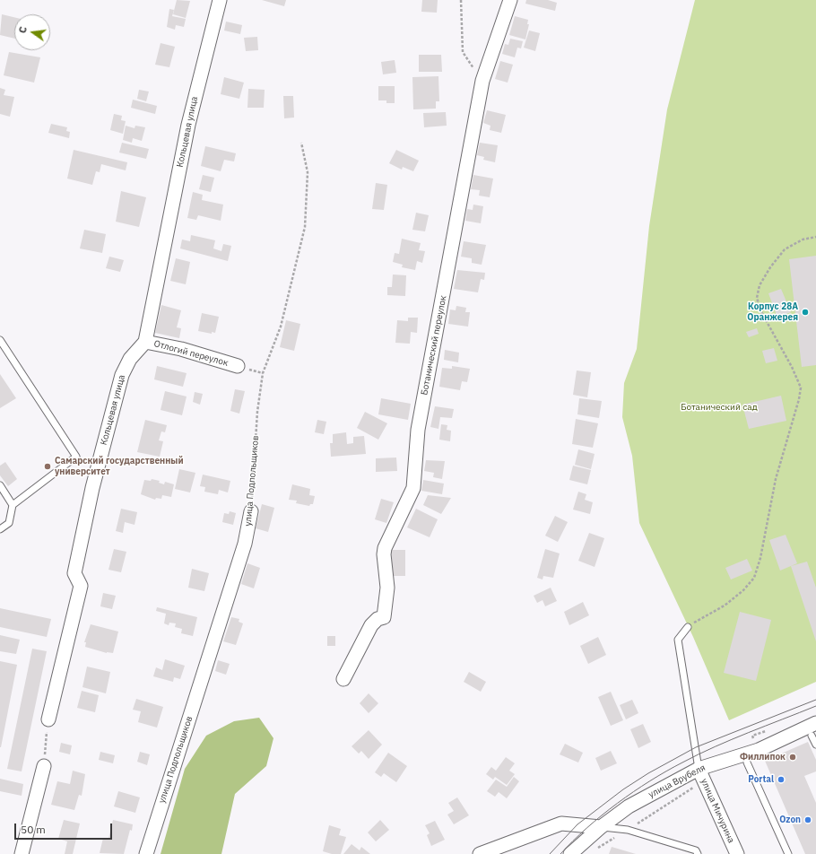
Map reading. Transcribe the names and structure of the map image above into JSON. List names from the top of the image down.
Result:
{
  "streets": {
    "street": [
      "Кольцевая улица",
      "Ботанический переулок",
      "Отлогий переулок",
      "улица Подпольщиков",
      "улица Врубеля",
      "улица Мичурина"
    ]
  },
  "crossings": [
    ["Кольцевая улица", "Отлогий переулок"],
    ["улица Врубеля", "улица Мичурина"]
  ],
  "parks": ["Ботанический сад"],
  "places": [
    "Корпус 28А Оранжерея",
    "Самарский государственный университет",
    "Филлипок",
    "Portal",
    "Ozon"
  ],
  "scale_bar": "50 m",
  "north": "left"
}
